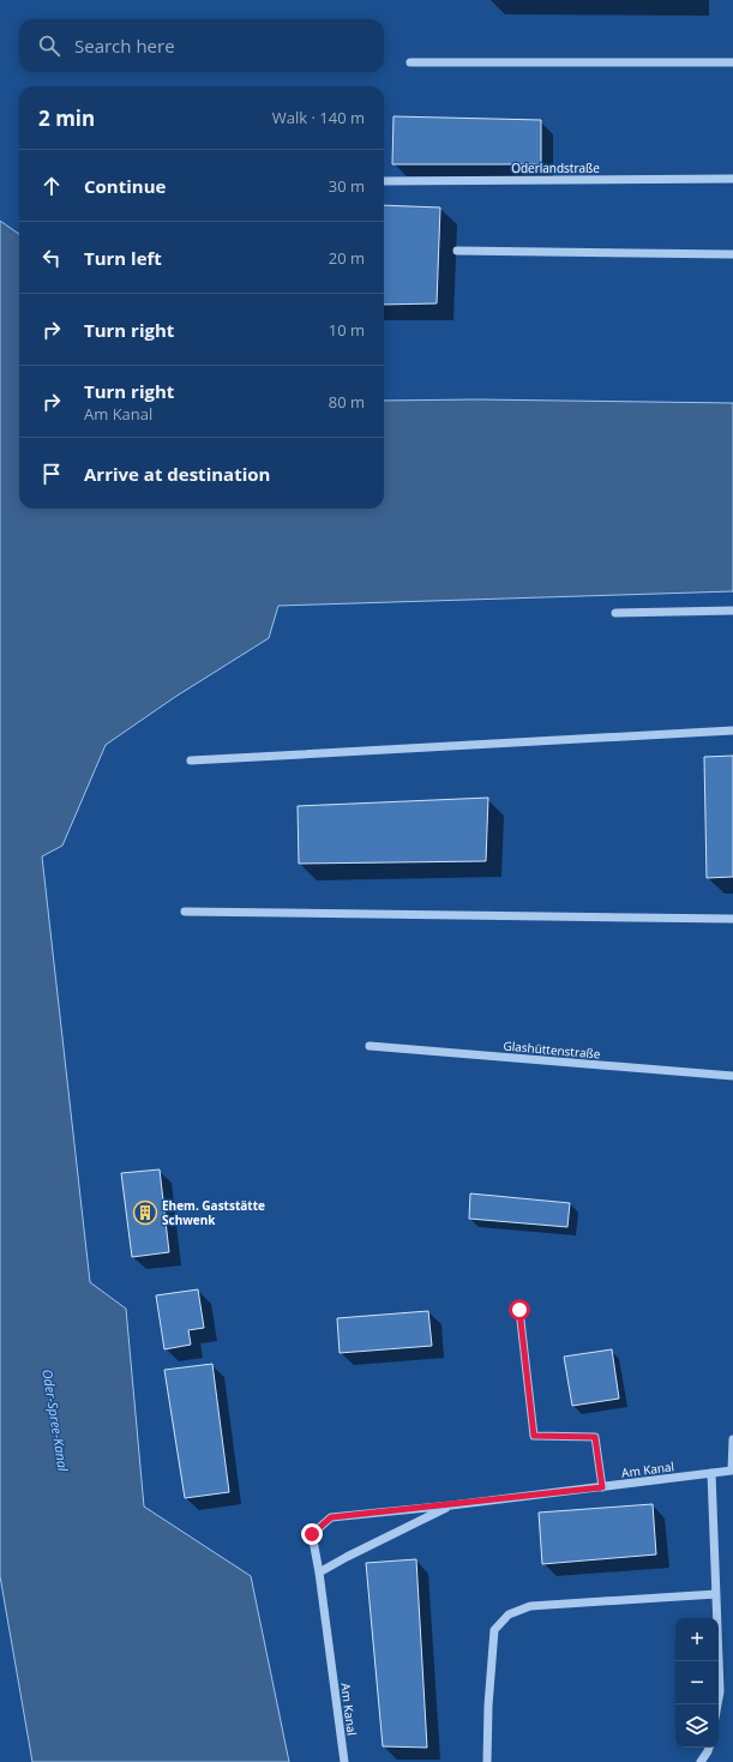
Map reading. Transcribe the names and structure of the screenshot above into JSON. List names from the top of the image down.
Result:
{
  "streets": {
    "street": ["Oderlandstraße", "Glashüttenstraße", "Am Kanal"]
  },
  "water": ["Oder-Spree-Kanal"],
  "places": {
    "building": ["Ehem. Gaststätte Schwenk"]
  },
  "page": {
    "search": "Search here",
    "heading": ["2 min", "Walk · 140 m"],
    "list": [
      ["Continue", "30 m"],
      ["Turn left", "20 m"],
      ["Turn right", "10 m"],
      ["Turn right", "Am Kanal", "80 m"],
      "Arrive at destination"
    ],
    "map_buttons": ["+", "−"]
  }
}
